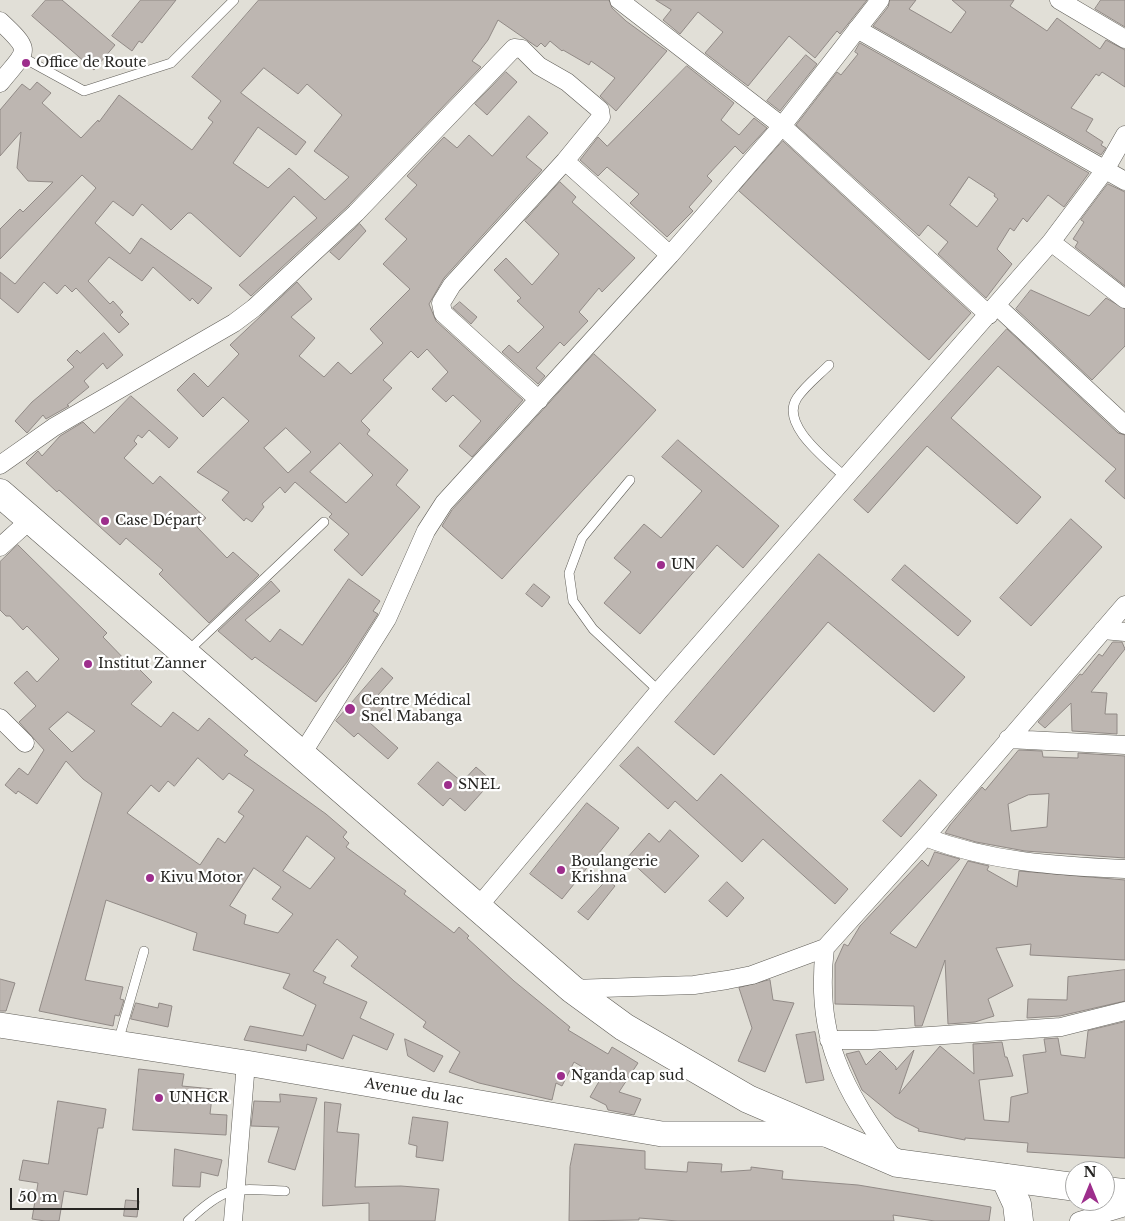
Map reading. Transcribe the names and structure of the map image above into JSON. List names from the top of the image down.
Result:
{
  "streets": {
    "main road": ["Avenue du lac"]
  },
  "places": [
    "Office de Route",
    "Case Départ",
    "UN",
    "Institut Zanner",
    "Centre Médical Snel Mabanga",
    "SNEL",
    "Boulangerie Krishna",
    "Kivu Motor",
    "Nganda cap sud",
    "UNHCR"
  ],
  "scale_bar": "50 m",
  "north": "top"
}
